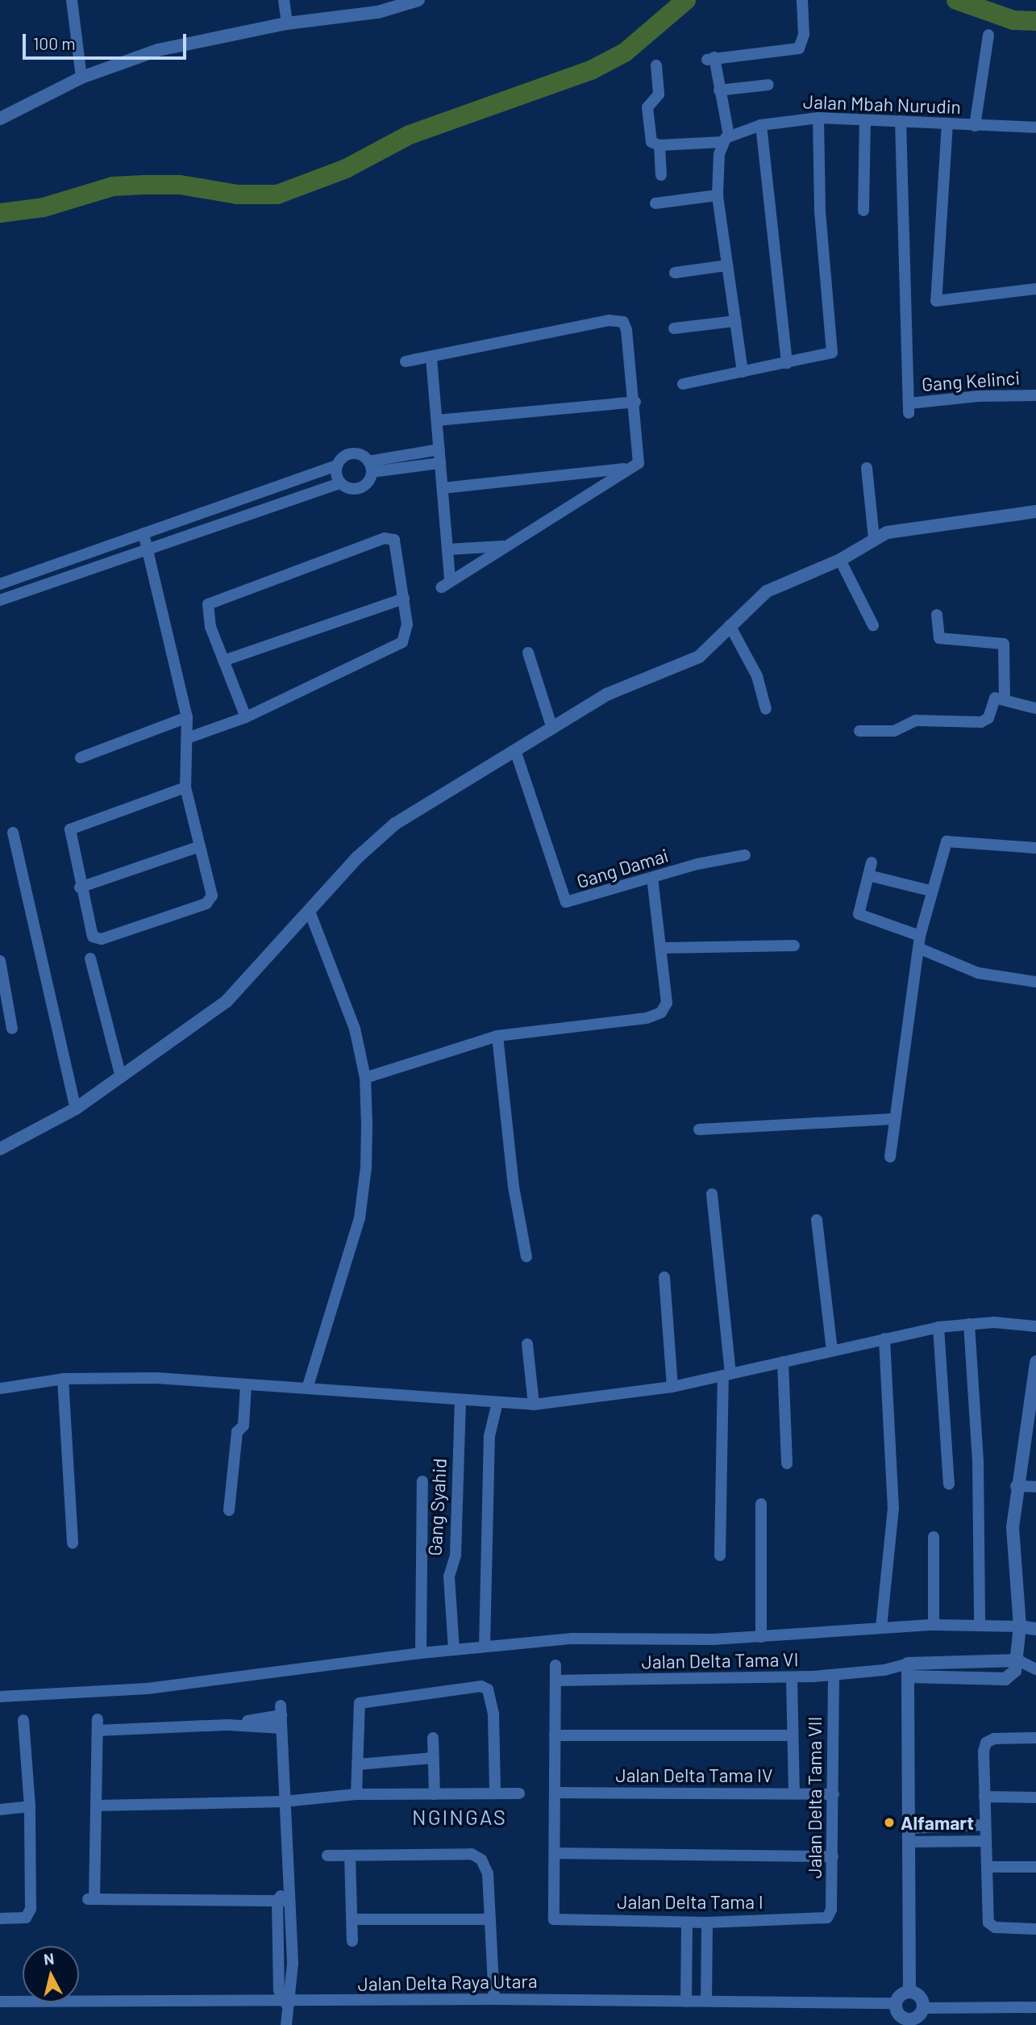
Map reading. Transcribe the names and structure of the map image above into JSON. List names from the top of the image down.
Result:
{
  "streets": {
    "street": [
      "Jalan Mbah Nurudin",
      "Gang Kelinci",
      "Gang Damai",
      "Gang Syahid",
      "Jalan Delta Tama VI",
      "Jalan Delta Tama IV",
      "Jalan Delta Tama VII",
      "Jalan Delta Tama I",
      "Jalan Delta Raya Utara"
    ]
  },
  "crossings": [
    ["Jalan Mbah Nurudin", "Gang Kelinci"],
    ["Jalan Delta Tama VI", "Jalan Delta Tama VII"],
    ["Jalan Delta Tama IV", "Jalan Delta Tama VII"],
    ["Jalan Delta Tama VII", "Jalan Delta Tama I"]
  ],
  "districts": ["NGINGAS"],
  "places": ["Alfamart"],
  "scale_bar": "100 m",
  "north": "top"
}
